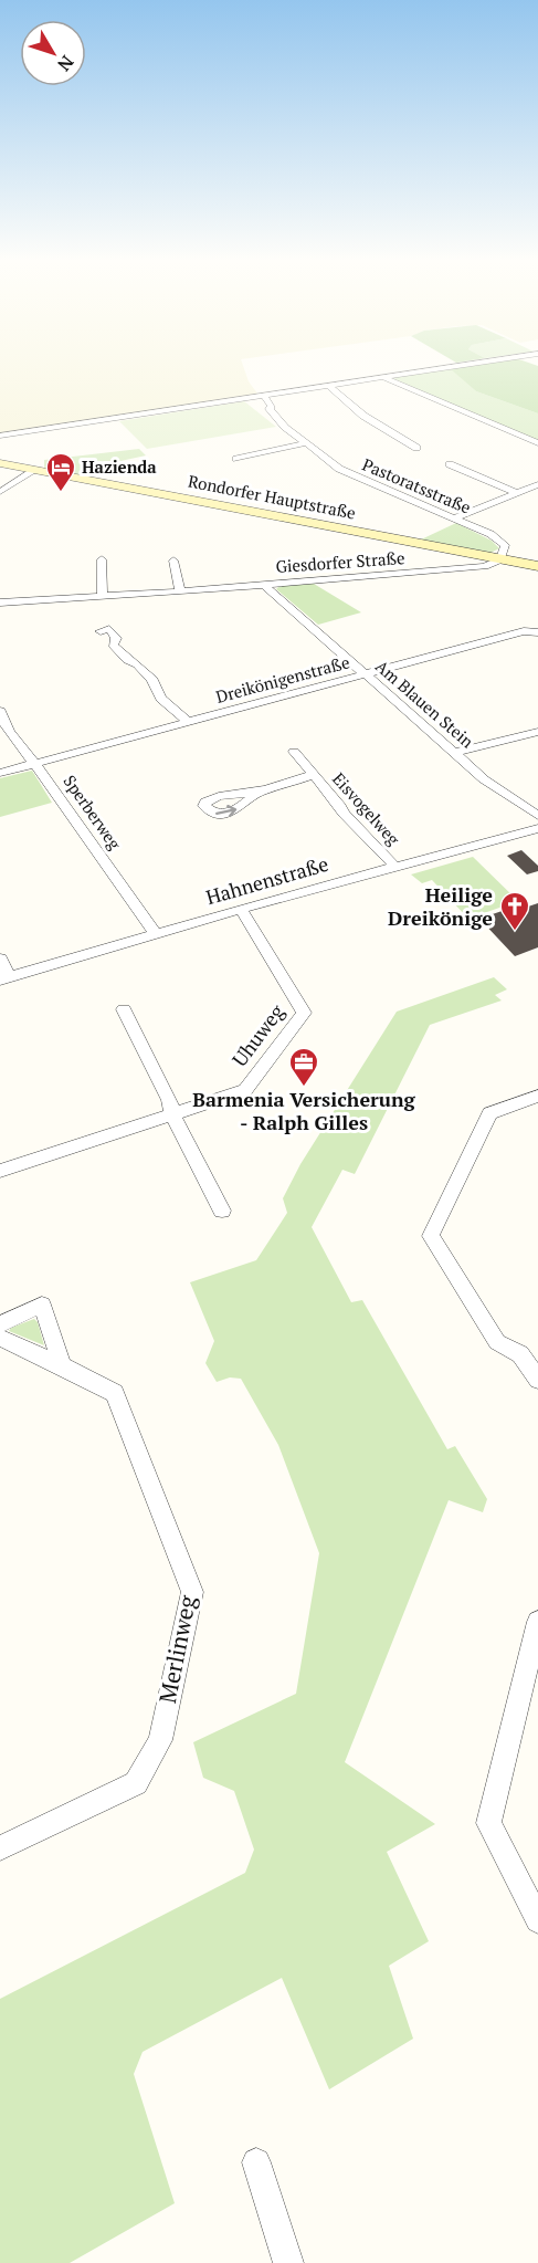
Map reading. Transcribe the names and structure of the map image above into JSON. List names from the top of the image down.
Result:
{
  "streets": {
    "street": [
      "Pastoratsstraße",
      "Rondorfer Hauptstraße",
      "Giesdorfer Straße",
      "Dreikönigenstraße",
      "Am Blauen Stein",
      "Eisvogelweg",
      "Sperberweg",
      "Hahnenstraße",
      "Uhuweg",
      "Merlinweg"
    ]
  },
  "crossings": [
    ["Pastoratsstraße", "Rondorfer Hauptstraße"],
    ["Pastoratsstraße", "Giesdorfer Straße"],
    ["Rondorfer Hauptstraße", "Giesdorfer Straße"],
    ["Giesdorfer Straße", "Am Blauen Stein"],
    ["Dreikönigenstraße", "Am Blauen Stein"],
    ["Dreikönigenstraße", "Sperberweg"],
    ["Eisvogelweg", "Hahnenstraße"],
    ["Sperberweg", "Hahnenstraße"],
    ["Hahnenstraße", "Uhuweg"]
  ],
  "places": {
    "hotel": ["Hazienda"],
    "church": ["Heilige Dreikönige"],
    "office": ["Barmenia Versicherung - Ralph Gilles"]
  },
  "north": "bottom right"
}
